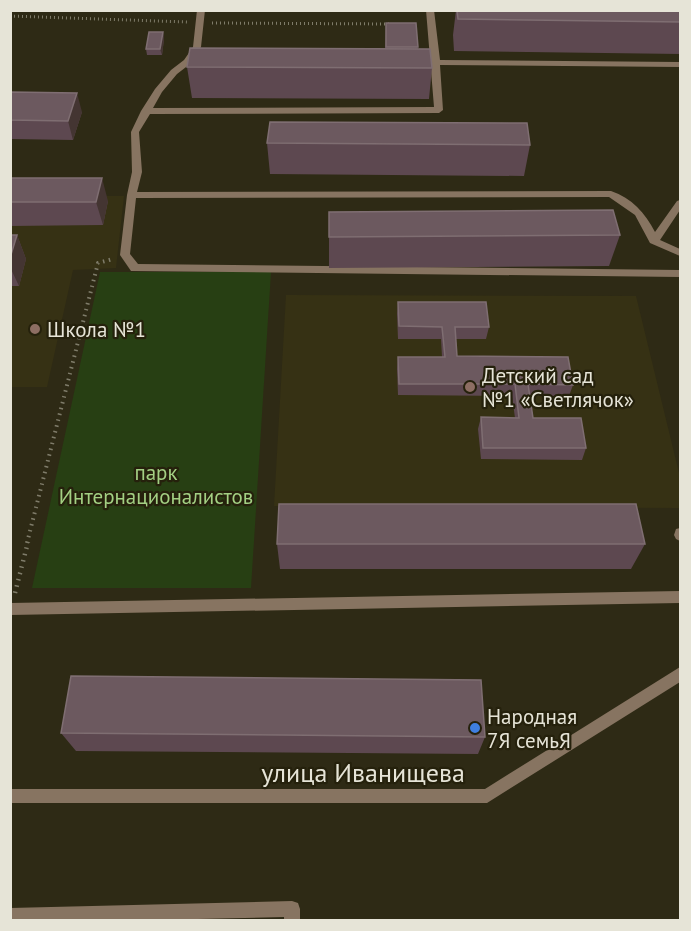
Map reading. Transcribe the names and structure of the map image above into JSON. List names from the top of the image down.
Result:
{
  "streets": {
    "street": ["улица Иванищева"]
  },
  "parks": ["парк Интернационалистов"],
  "places": ["Школа №1", "Детский сад №1 «Светлячок»", "Народная 7Я семьЯ"]
}
